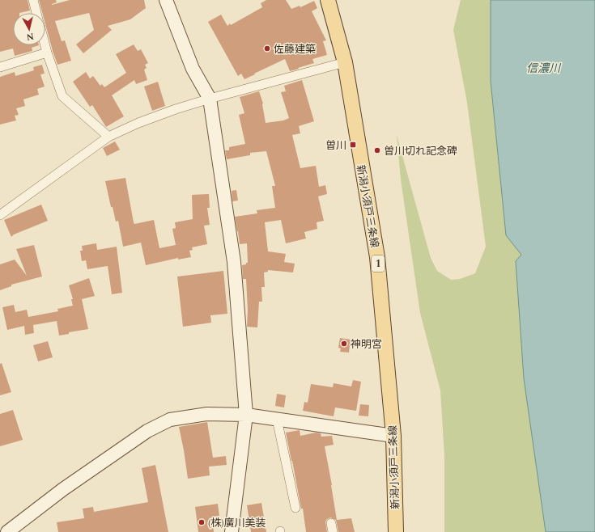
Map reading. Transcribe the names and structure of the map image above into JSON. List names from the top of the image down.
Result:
{
  "streets": {
    "main road": ["新潟小須戸三条線", "1"]
  },
  "water": ["信濃川"],
  "places": {
    "other": [
      "佐藤建築",
      "曽川切れ記念碑",
      "神明宮",
      "(株)廣川美装"
    ],
    "transit": ["曽川"]
  },
  "north": "bottom"
}
